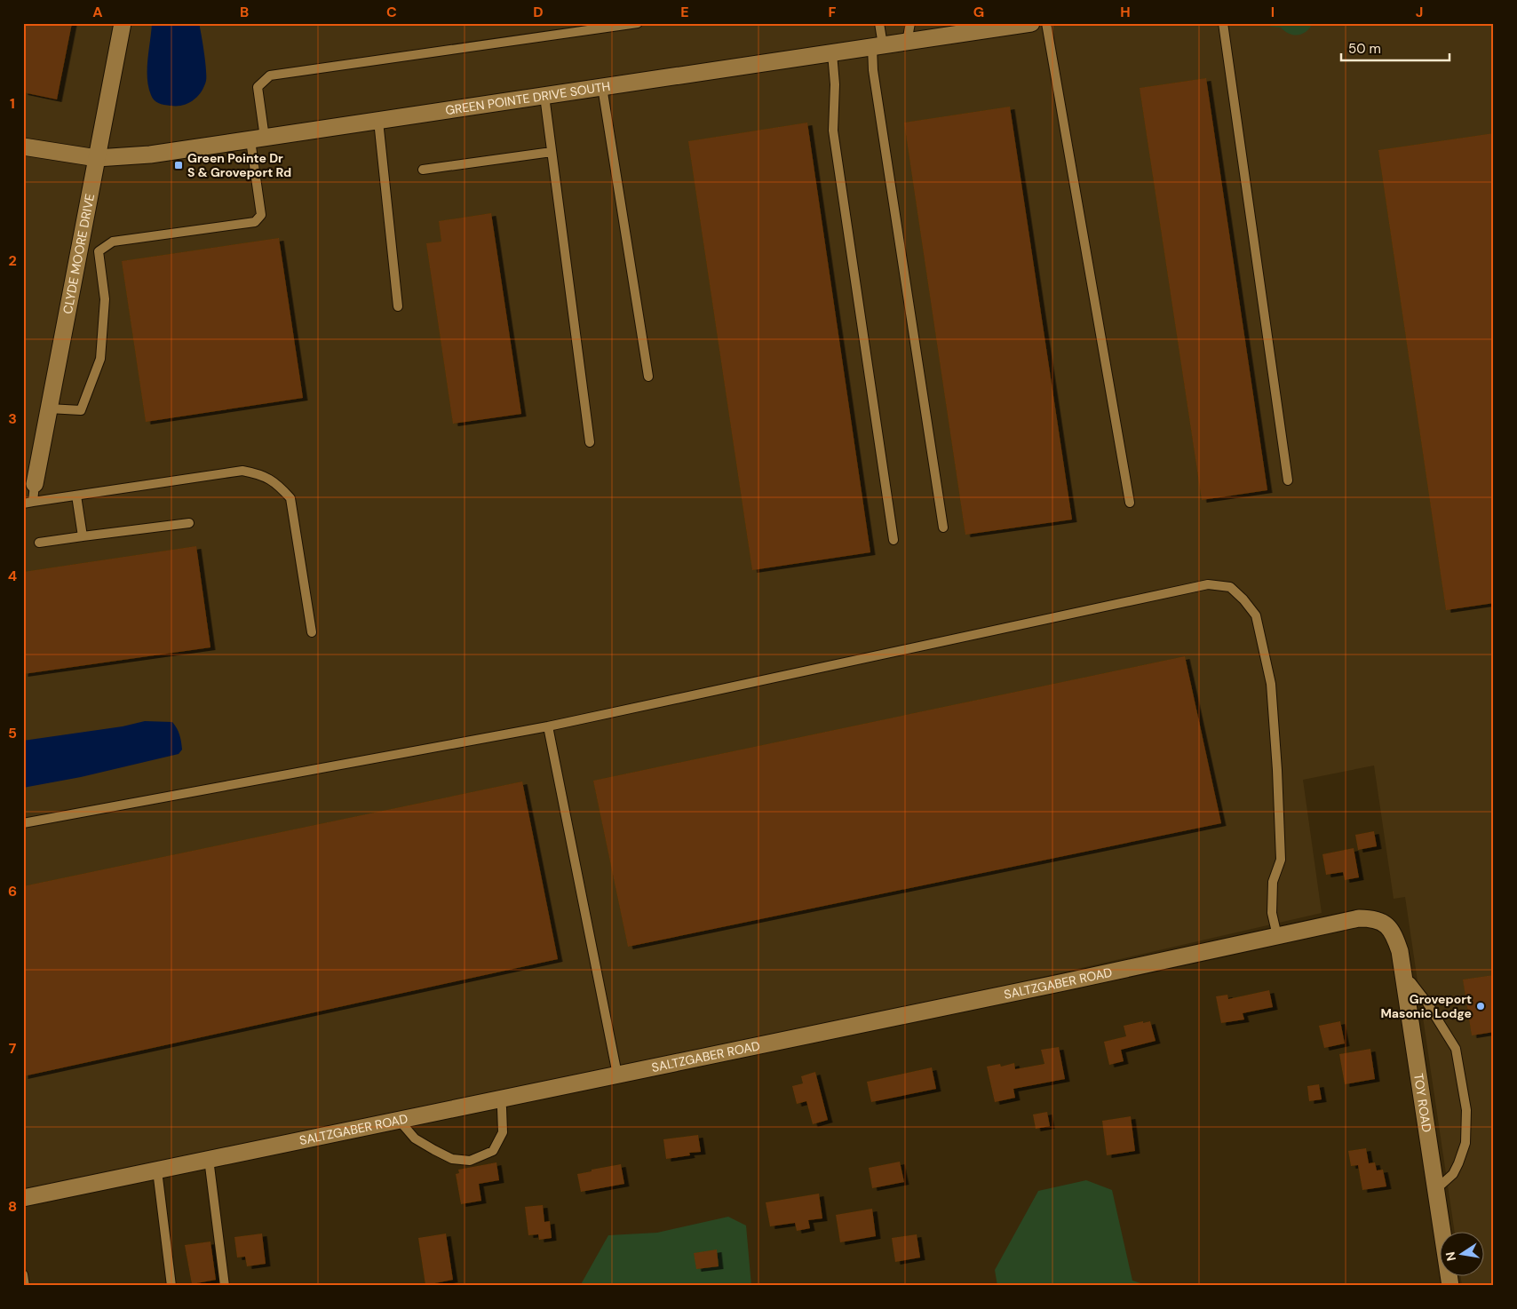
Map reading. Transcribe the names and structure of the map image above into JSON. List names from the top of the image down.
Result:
{
  "streets": {
    "street": [
      "GREEN POINTE DRIVE SOUTH",
      "CLYDE MOORE DRIVE",
      "SALTZGABER ROAD",
      "TOY ROAD"
    ]
  },
  "crossings": [
    ["GREEN POINTE DRIVE SOUTH", "CLYDE MOORE DRIVE"],
    ["SALTZGABER ROAD", "TOY ROAD"]
  ],
  "places": {
    "transit": ["Green Pointe Dr S & Groveport Rd"],
    "other": ["Groveport Masonic Lodge"]
  },
  "scale_bar": "50 m",
  "north": "left",
  "grid": {
    "columns": [
      "A",
      "B",
      "C",
      "D",
      "E",
      "F",
      "G",
      "H",
      "I",
      "J"
    ],
    "rows": [
      "1",
      "2",
      "3",
      "4",
      "5",
      "6",
      "7",
      "8"
    ]
  }
}
